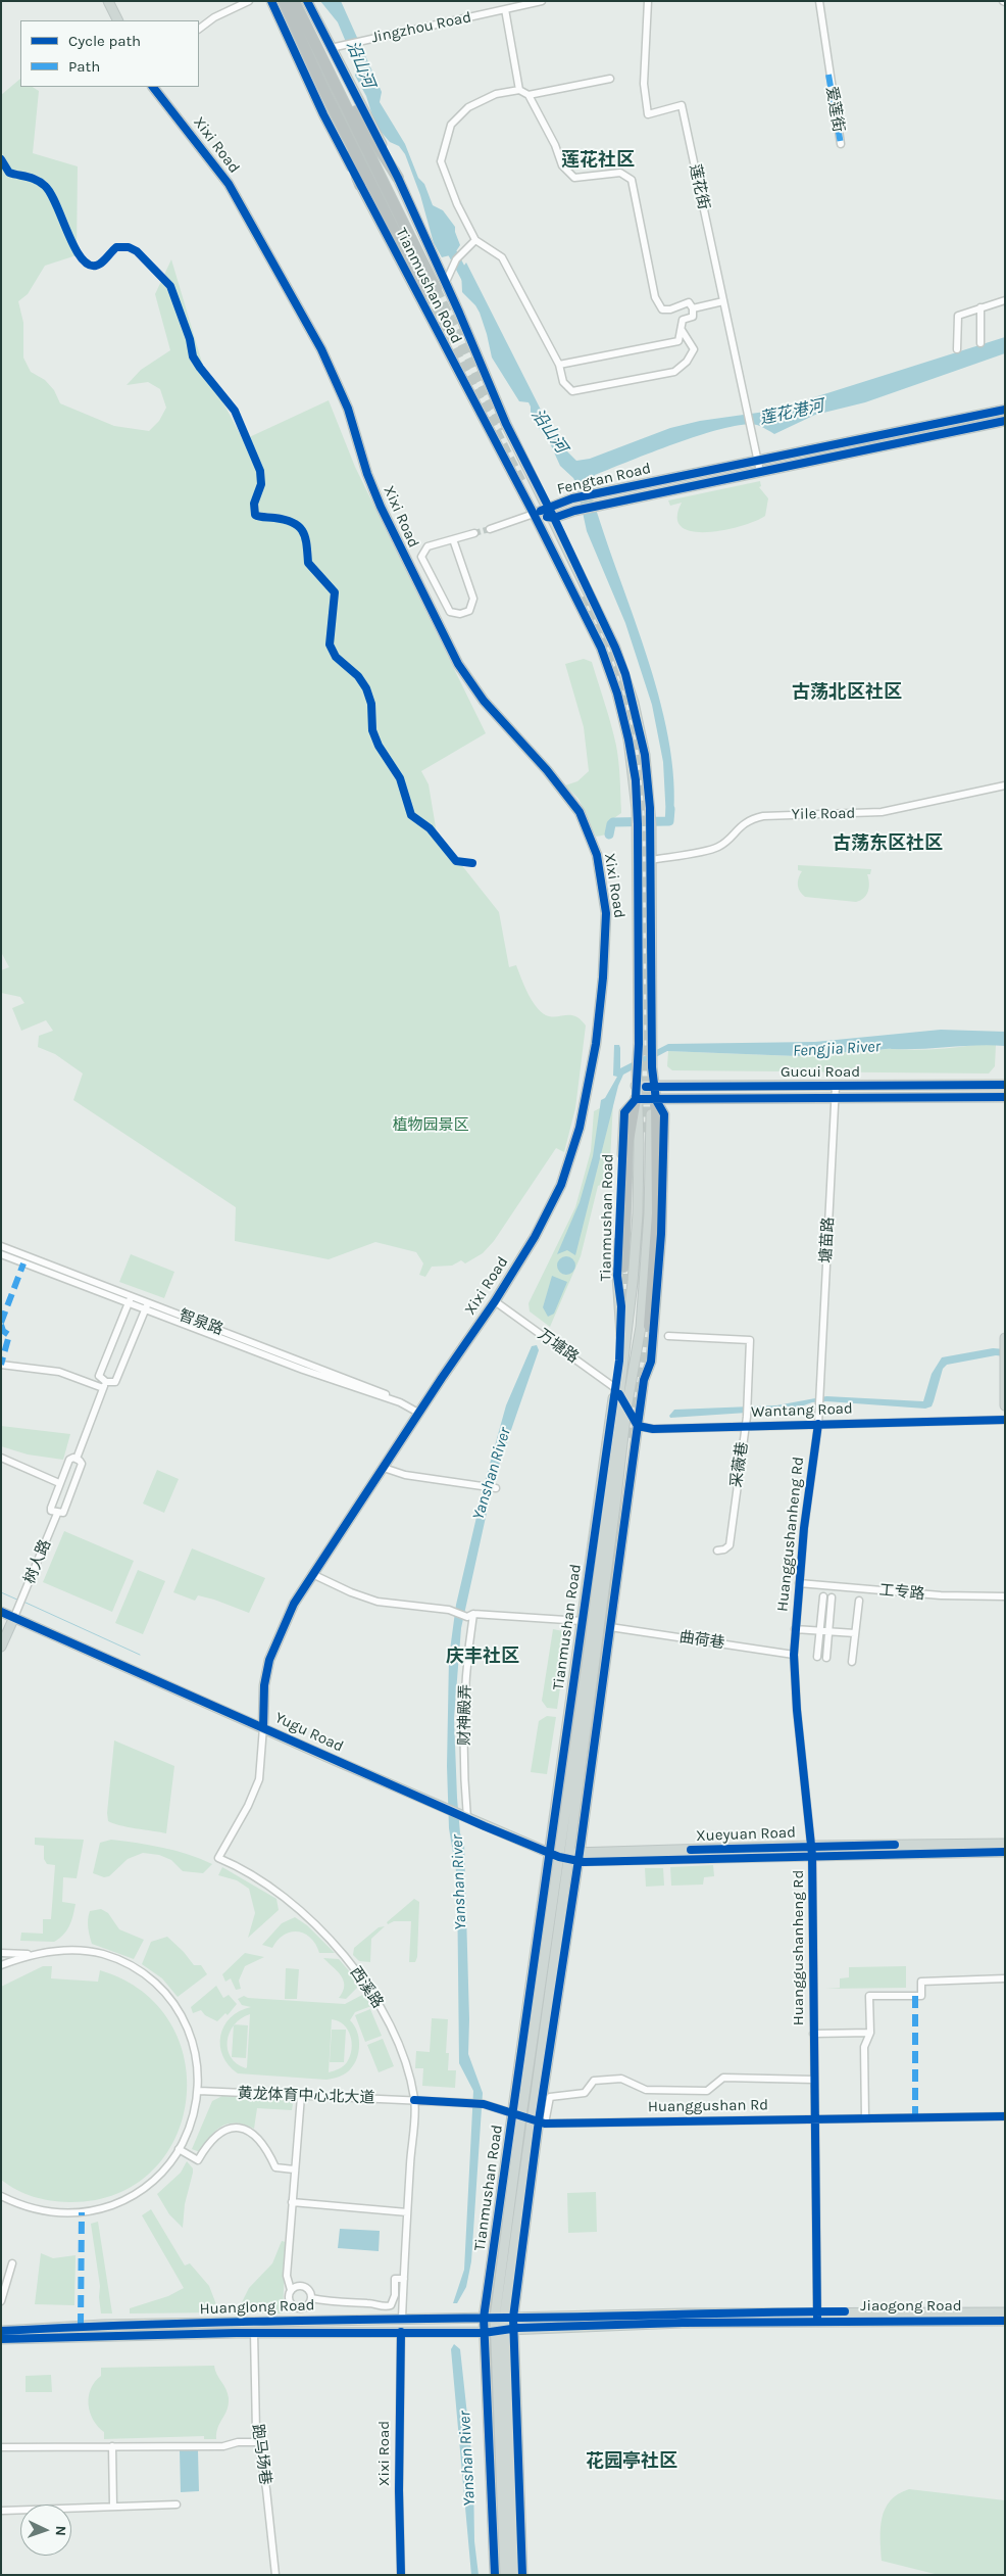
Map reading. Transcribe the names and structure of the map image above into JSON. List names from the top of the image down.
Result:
{
  "streets": {
    "main road": [
      "Xixi Road",
      "Tianmushan Road",
      "Fengtan Road",
      "Gucui Road",
      "Yugu Road",
      "Xueyuan Road",
      "Jiaogong Road",
      "Huanglong Road"
    ],
    "street": [
      "Jingzhou Road",
      "爱莲街",
      "莲花街",
      "Yile Road",
      "塘苗路",
      "智泉路",
      "万塘路",
      "Wantang Road",
      "采薇巷",
      "Huanggushanheng Rd",
      "树人路",
      "工专路",
      "曲荷巷",
      "财神殿弄",
      "西溪路",
      "黄龙体育中心北大道",
      "Huanggushan Rd",
      "跑马场巷"
    ]
  },
  "crossings": [
    ["Jingzhou Road", "Tianmushan Road"],
    ["Xixi Road", "智泉路"],
    ["Xixi Road", "万塘路"],
    ["Xixi Road", "Yugu Road"],
    ["Xixi Road", "西溪路"],
    ["Xixi Road", "Huanglong Road"],
    ["莲花街", "Fengtan Road"],
    ["Tianmushan Road", "Fengtan Road"],
    ["Tianmushan Road", "Yile Road"],
    ["Tianmushan Road", "Gucui Road"],
    ["Tianmushan Road", "万塘路"],
    ["Tianmushan Road", "Wantang Road"],
    ["Tianmushan Road", "曲荷巷"],
    ["Tianmushan Road", "Yugu Road"],
    ["Tianmushan Road", "Xueyuan Road"],
    ["Tianmushan Road", "Huanggushan Rd"],
    ["Tianmushan Road", "Jiaogong Road"],
    ["Tianmushan Road", "Huanglong Road"],
    ["Gucui Road", "塘苗路"],
    ["塘苗路", "Wantang Road"],
    ["塘苗路", "Huanggushanheng Rd"],
    ["Wantang Road", "采薇巷"],
    ["Wantang Road", "Huanggushanheng Rd"],
    ["Huanggushanheng Rd", "工专路"],
    ["Huanggushanheng Rd", "曲荷巷"],
    ["Huanggushanheng Rd", "Xueyuan Road"],
    ["Huanggushanheng Rd", "Huanggushan Rd"],
    ["Huanggushanheng Rd", "Jiaogong Road"],
    ["树人路", "Yugu Road"],
    ["财神殿弄", "Yugu Road"],
    ["Yugu Road", "Xueyuan Road"],
    ["Yugu Road", "西溪路"],
    ["西溪路", "黄龙体育中心北大道"],
    ["西溪路", "Huanggushan Rd"],
    ["西溪路", "Huanglong Road"],
    ["黄龙体育中心北大道", "Huanggushan Rd"],
    ["Jiaogong Road", "Huanglong Road"],
    ["Huanglong Road", "跑马场巷"]
  ],
  "districts": [
    "莲花社区",
    "古荡北区社区",
    "古荡东区社区",
    "庆丰社区",
    "花园亭社区"
  ],
  "water": [
    "沿山河",
    "莲花港河",
    "Fengjia River",
    "Yanshan River"
  ],
  "parks": ["植物园景区"],
  "legend": ["Cycle path", "Path"],
  "north": "right"
}
